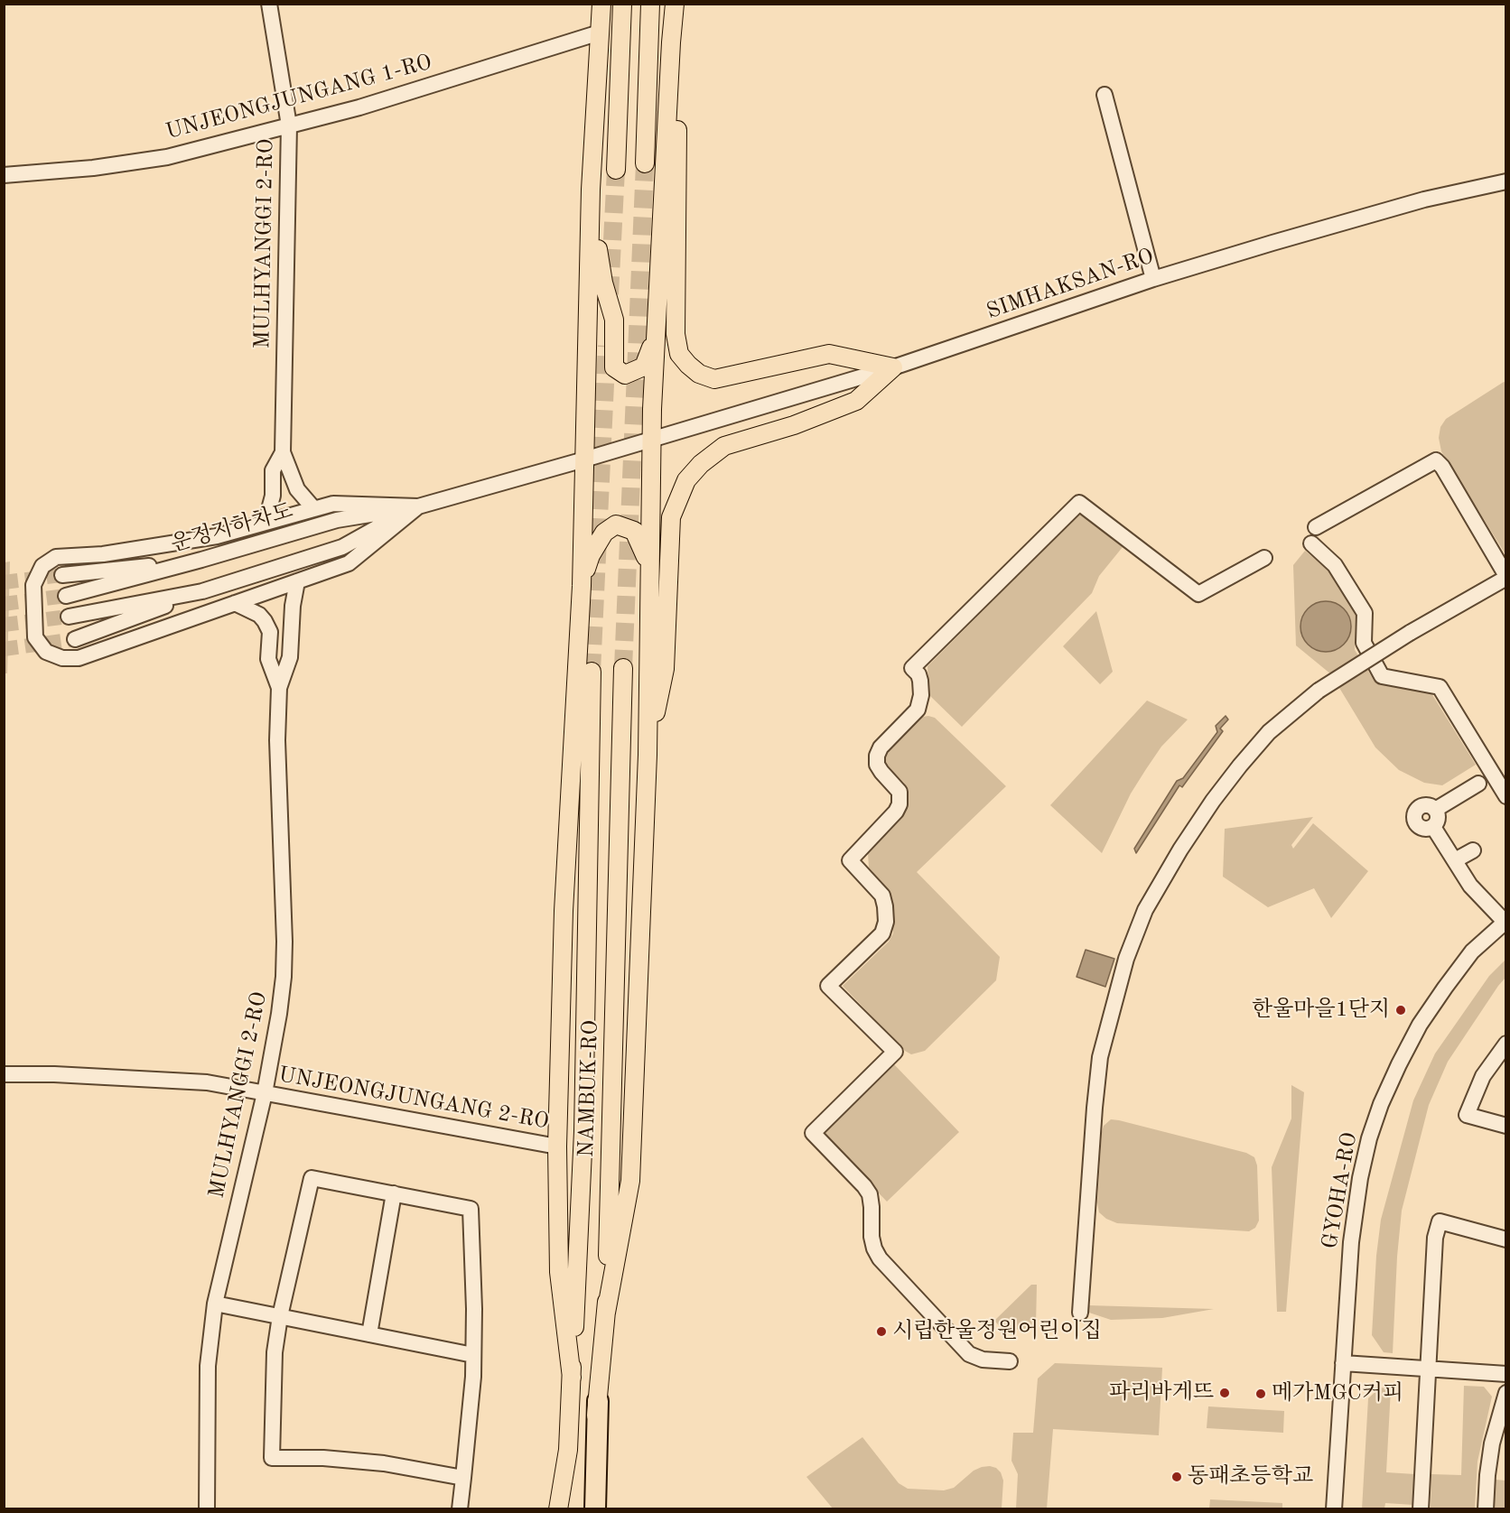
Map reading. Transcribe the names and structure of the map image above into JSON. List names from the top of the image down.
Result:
{
  "streets": {
    "main road": ["NAMBUK-RO"],
    "street": [
      "UNJEONGJUNGANG 1-RO",
      "MULHYANGGI 2-RO",
      "SIMHAKSAN-RO",
      "운정지하차도",
      "UNJEONGJUNGANG 2-RO",
      "GYOHA-RO"
    ]
  },
  "crossings": [
    ["UNJEONGJUNGANG 1-RO", "MULHYANGGI 2-RO"],
    ["MULHYANGGI 2-RO", "UNJEONGJUNGANG 2-RO"],
    ["SIMHAKSAN-RO", "운정지하차도"]
  ],
  "places": [
    "한울마을1단지",
    "시립한울정원어린이집",
    "파리바게뜨",
    "메가MGC커피",
    "동패초등학교"
  ]
}
